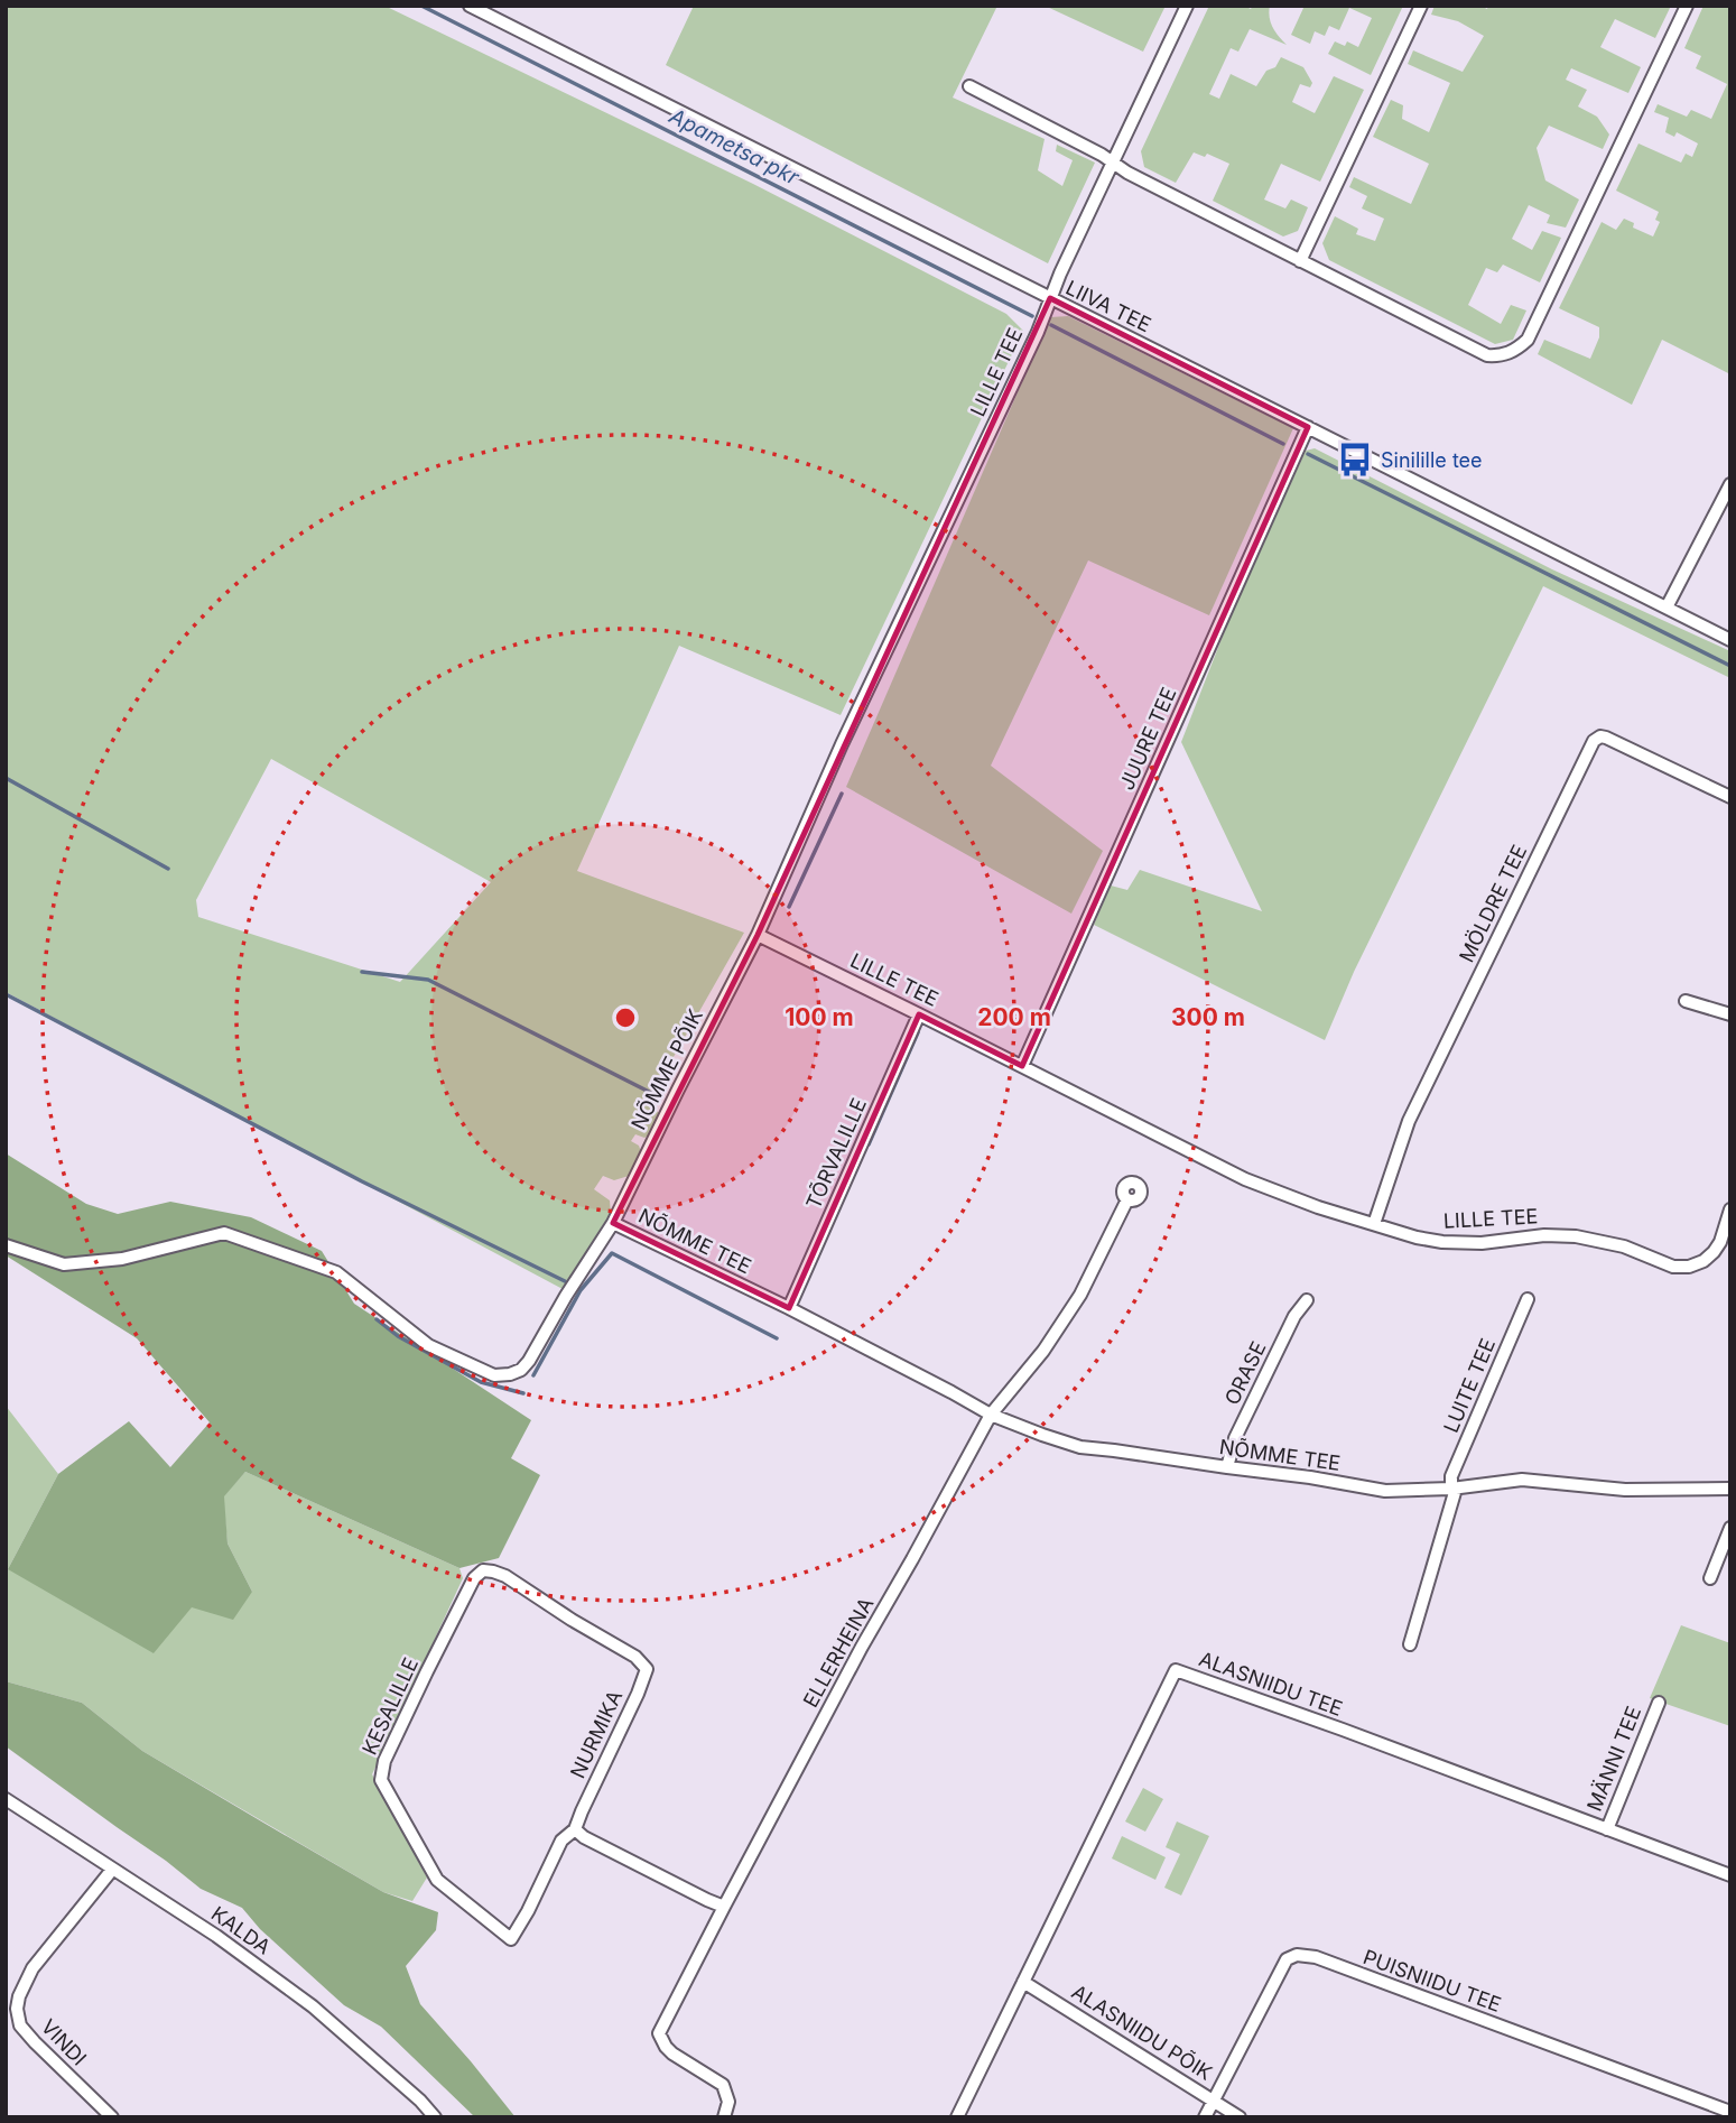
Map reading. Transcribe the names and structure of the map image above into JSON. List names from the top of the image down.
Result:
{
  "streets": {
    "street": [
      "LIIVA TEE",
      "LILLE TEE",
      "JUURE TEE",
      "MÖLDRE TEE",
      "NÕMME PÕIK",
      "TÕRVALILLE",
      "NÕMME TEE",
      "ORASE",
      "LUITE TEE",
      "ELLERHEINA",
      "ALASNIIDU TEE",
      "KESALILLE",
      "NURMIKA",
      "MÄNNI TEE",
      "KALDA",
      "PUISNIIDU TEE",
      "ALASNIIDU PÕIK",
      "VINDI"
    ]
  },
  "crossings": [
    ["LIIVA TEE", "LILLE TEE"],
    ["LIIVA TEE", "JUURE TEE"],
    ["LILLE TEE", "JUURE TEE"],
    ["LILLE TEE", "MÖLDRE TEE"],
    ["LILLE TEE", "NÕMME PÕIK"],
    ["LILLE TEE", "TÕRVALILLE"],
    ["NÕMME PÕIK", "NÕMME TEE"],
    ["TÕRVALILLE", "NÕMME TEE"],
    ["NÕMME TEE", "ORASE"],
    ["NÕMME TEE", "LUITE TEE"],
    ["NÕMME TEE", "ELLERHEINA"],
    ["ALASNIIDU TEE", "MÄNNI TEE"],
    ["ALASNIIDU TEE", "ALASNIIDU PÕIK"],
    ["KESALILLE", "NURMIKA"],
    ["KALDA", "VINDI"],
    ["PUISNIIDU TEE", "ALASNIIDU PÕIK"]
  ],
  "water": ["Apametsa pkr"],
  "places": {
    "bus stop": ["Sinilille tee"]
  },
  "rings": ["100 m", "200 m", "300 m"]
}
